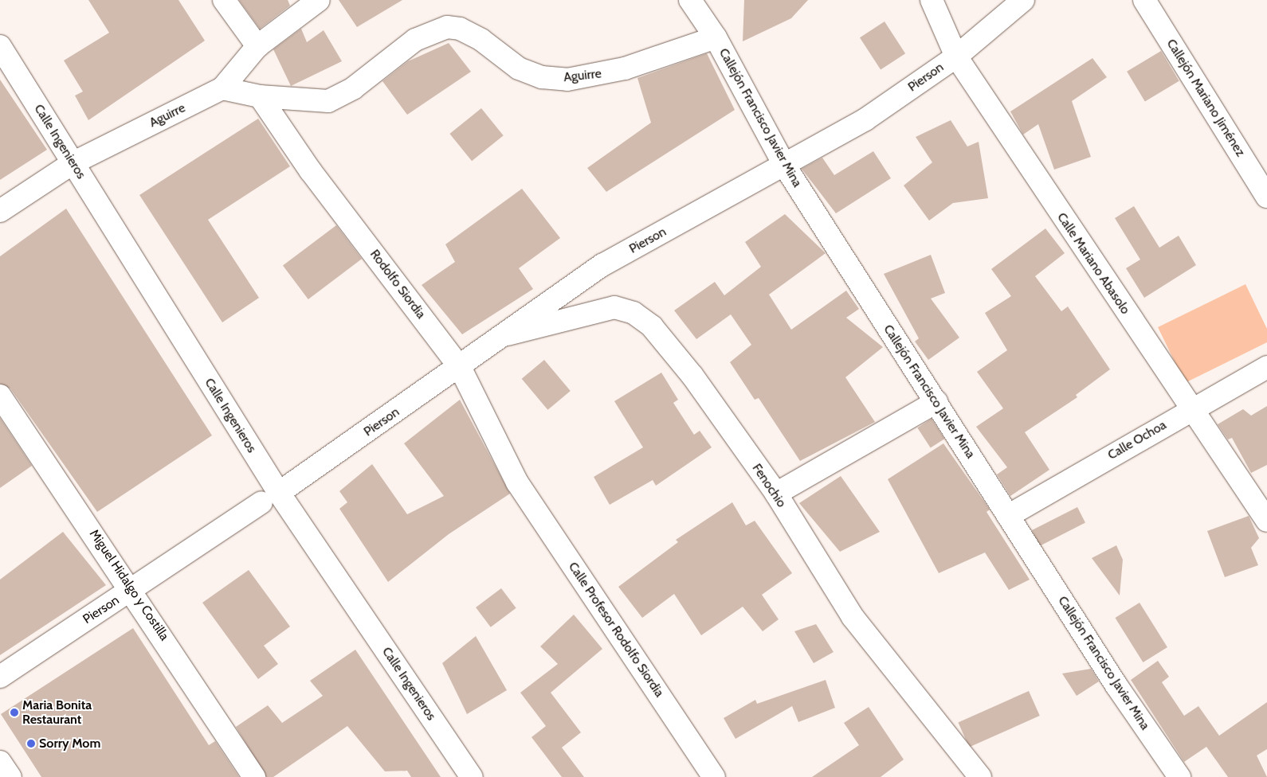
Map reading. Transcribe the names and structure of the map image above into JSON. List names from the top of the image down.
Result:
{
  "streets": {
    "street": [
      "Aguirre",
      "Pierson",
      "Callejón Mariano Jiménez",
      "Callejón Francisco Javier Mina",
      "Calle Ingenieros",
      "Calle Mariano Abasolo",
      "Rodolfo Siordia",
      "Calle Ochoa",
      "Fenochio",
      "Miguel Hidalgo y Costilla",
      "Calle Profesor Rodolfo Siordia"
    ]
  },
  "crossings": [
    ["Aguirre", "Callejón Francisco Javier Mina"],
    ["Aguirre", "Calle Ingenieros"],
    ["Aguirre", "Rodolfo Siordia"],
    ["Pierson", "Callejón Francisco Javier Mina"],
    ["Pierson", "Calle Ingenieros"],
    ["Pierson", "Calle Mariano Abasolo"],
    ["Pierson", "Rodolfo Siordia"],
    ["Pierson", "Fenochio"],
    ["Pierson", "Miguel Hidalgo y Costilla"],
    ["Callejón Francisco Javier Mina", "Calle Ochoa"],
    ["Calle Mariano Abasolo", "Calle Ochoa"],
    ["Rodolfo Siordia", "Calle Profesor Rodolfo Siordia"]
  ],
  "places": ["Maria Bonita Restaurant", "Sorry Mom"]
}
